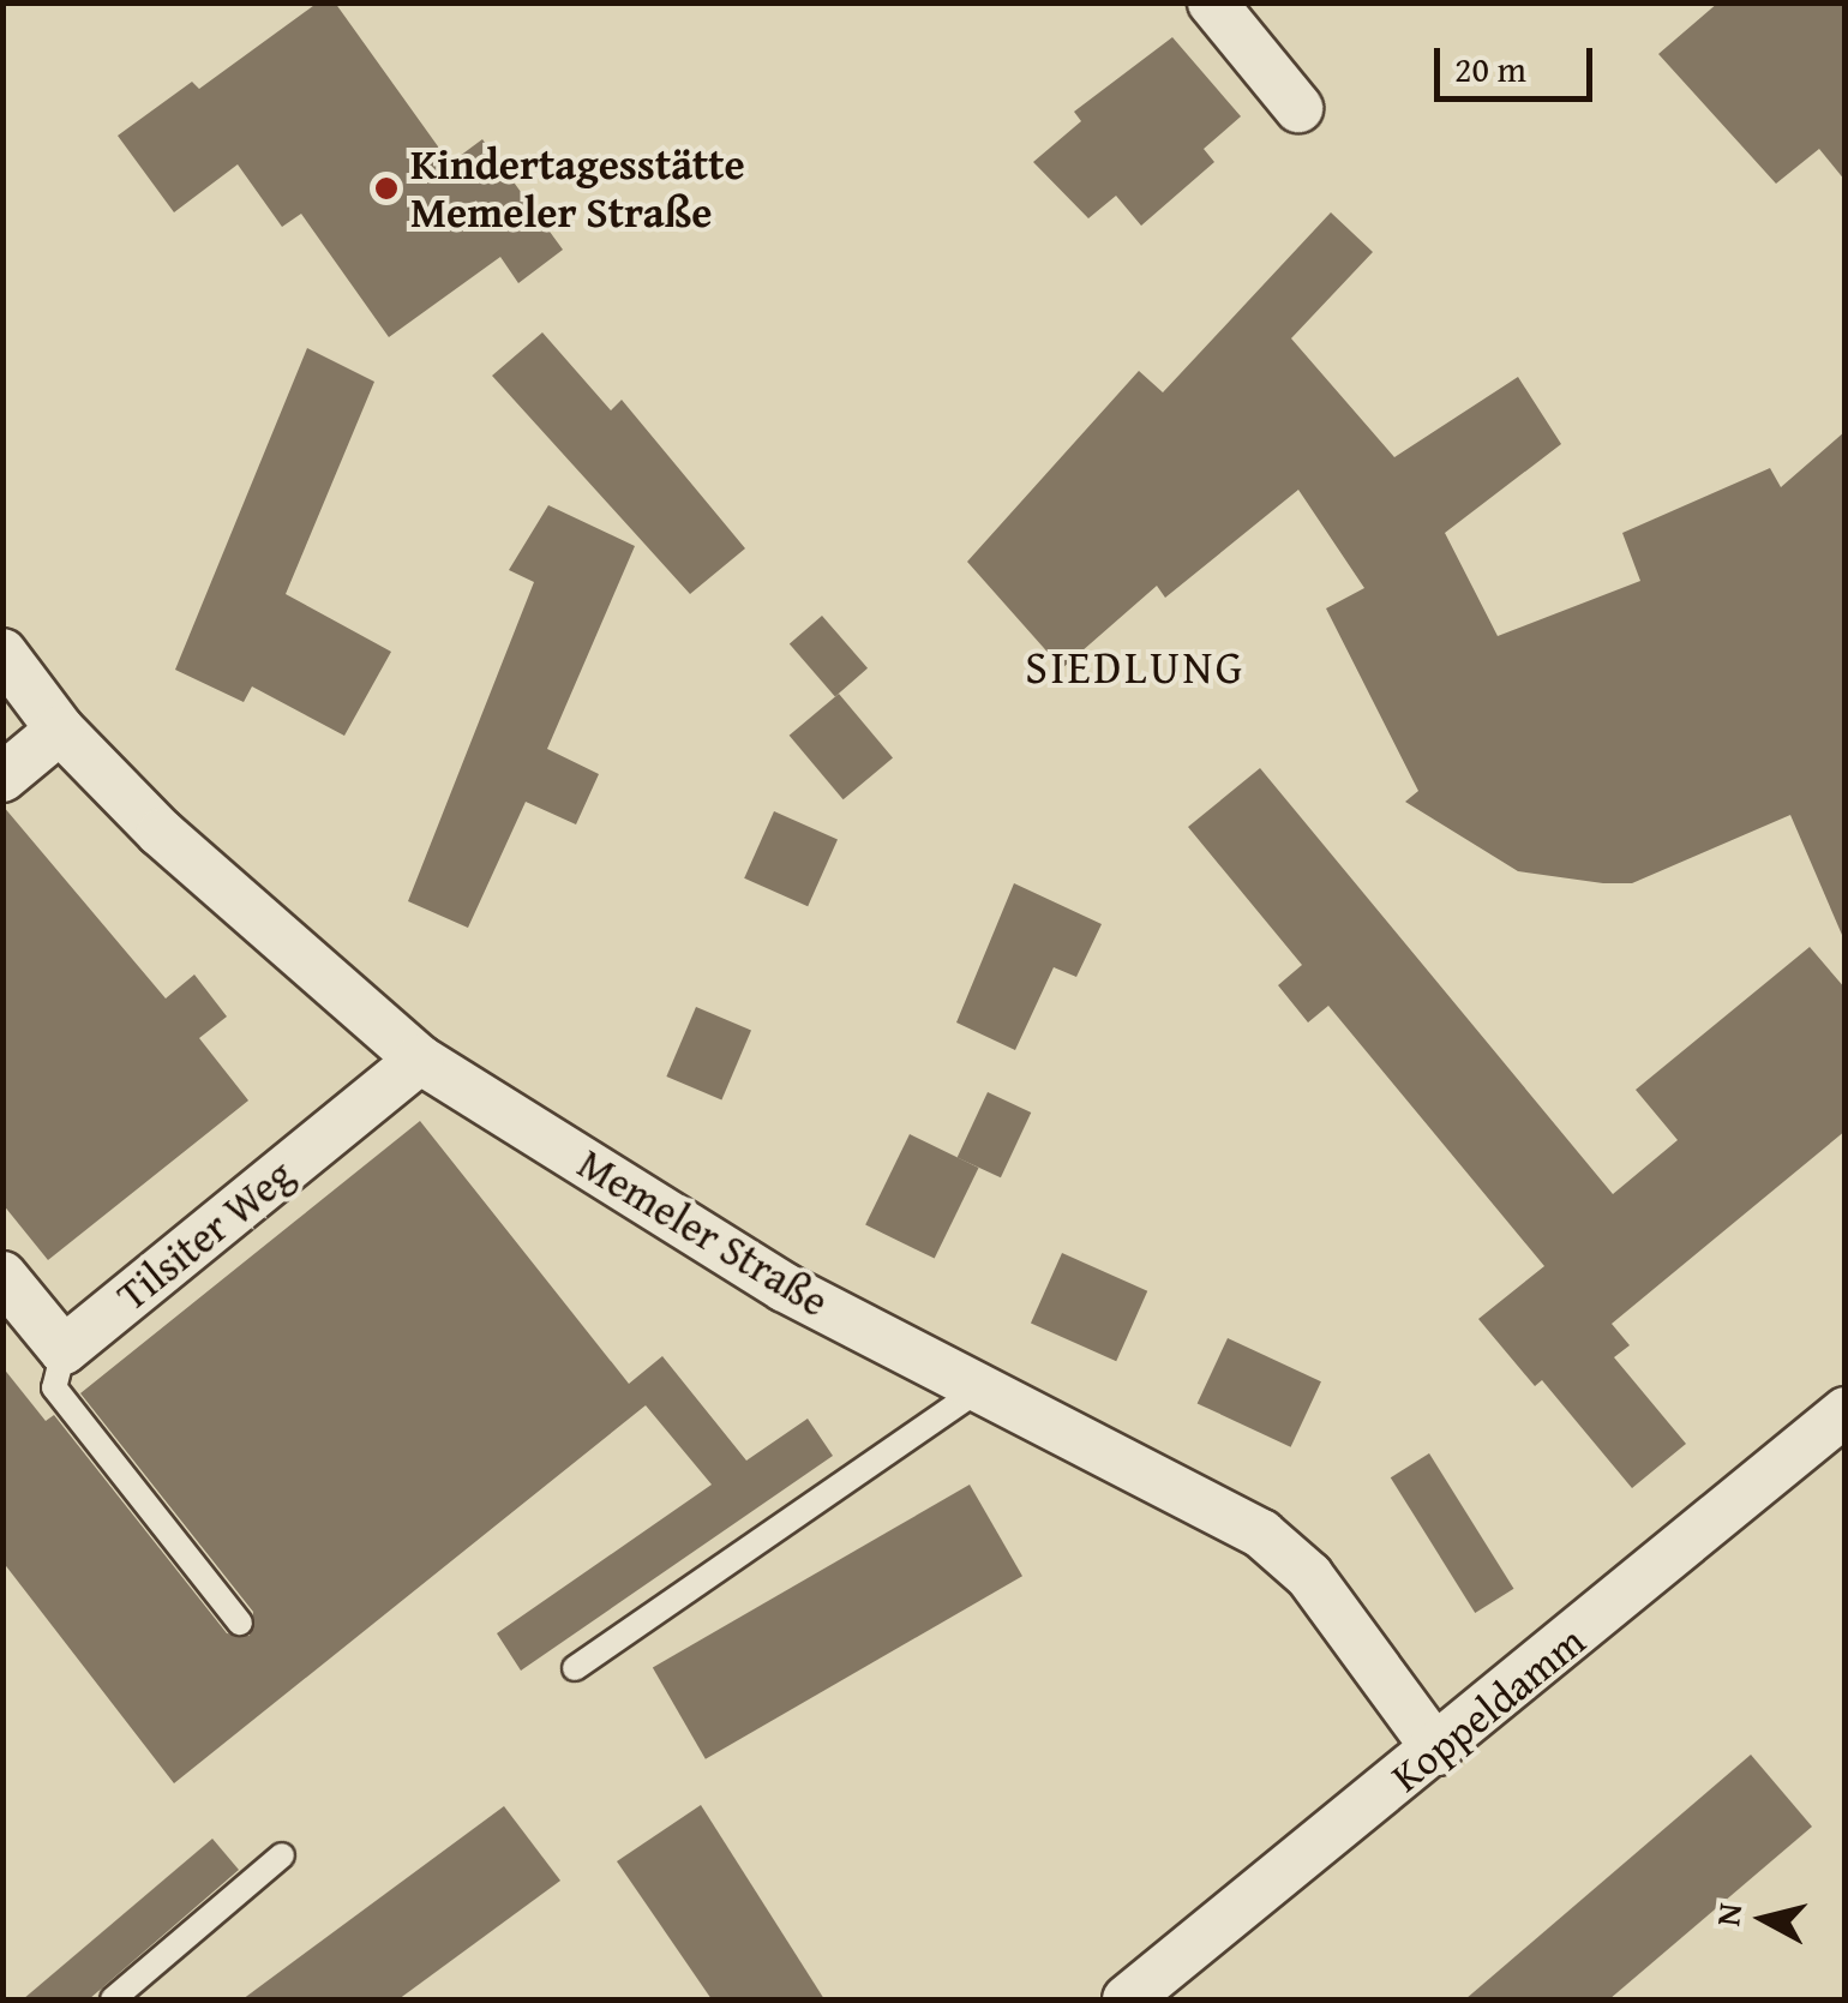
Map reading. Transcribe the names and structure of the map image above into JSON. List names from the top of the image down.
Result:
{
  "streets": {
    "street": ["Memeler Straße", "Tilsiter Weg", "Koppeldamm"]
  },
  "crossings": [
    ["Memeler Straße", "Tilsiter Weg"],
    ["Memeler Straße", "Koppeldamm"]
  ],
  "districts": ["SIEDLUNG"],
  "places": ["Kindertagesstätte Memeler Straße"],
  "scale_bar": "20 m",
  "north": "left"
}
